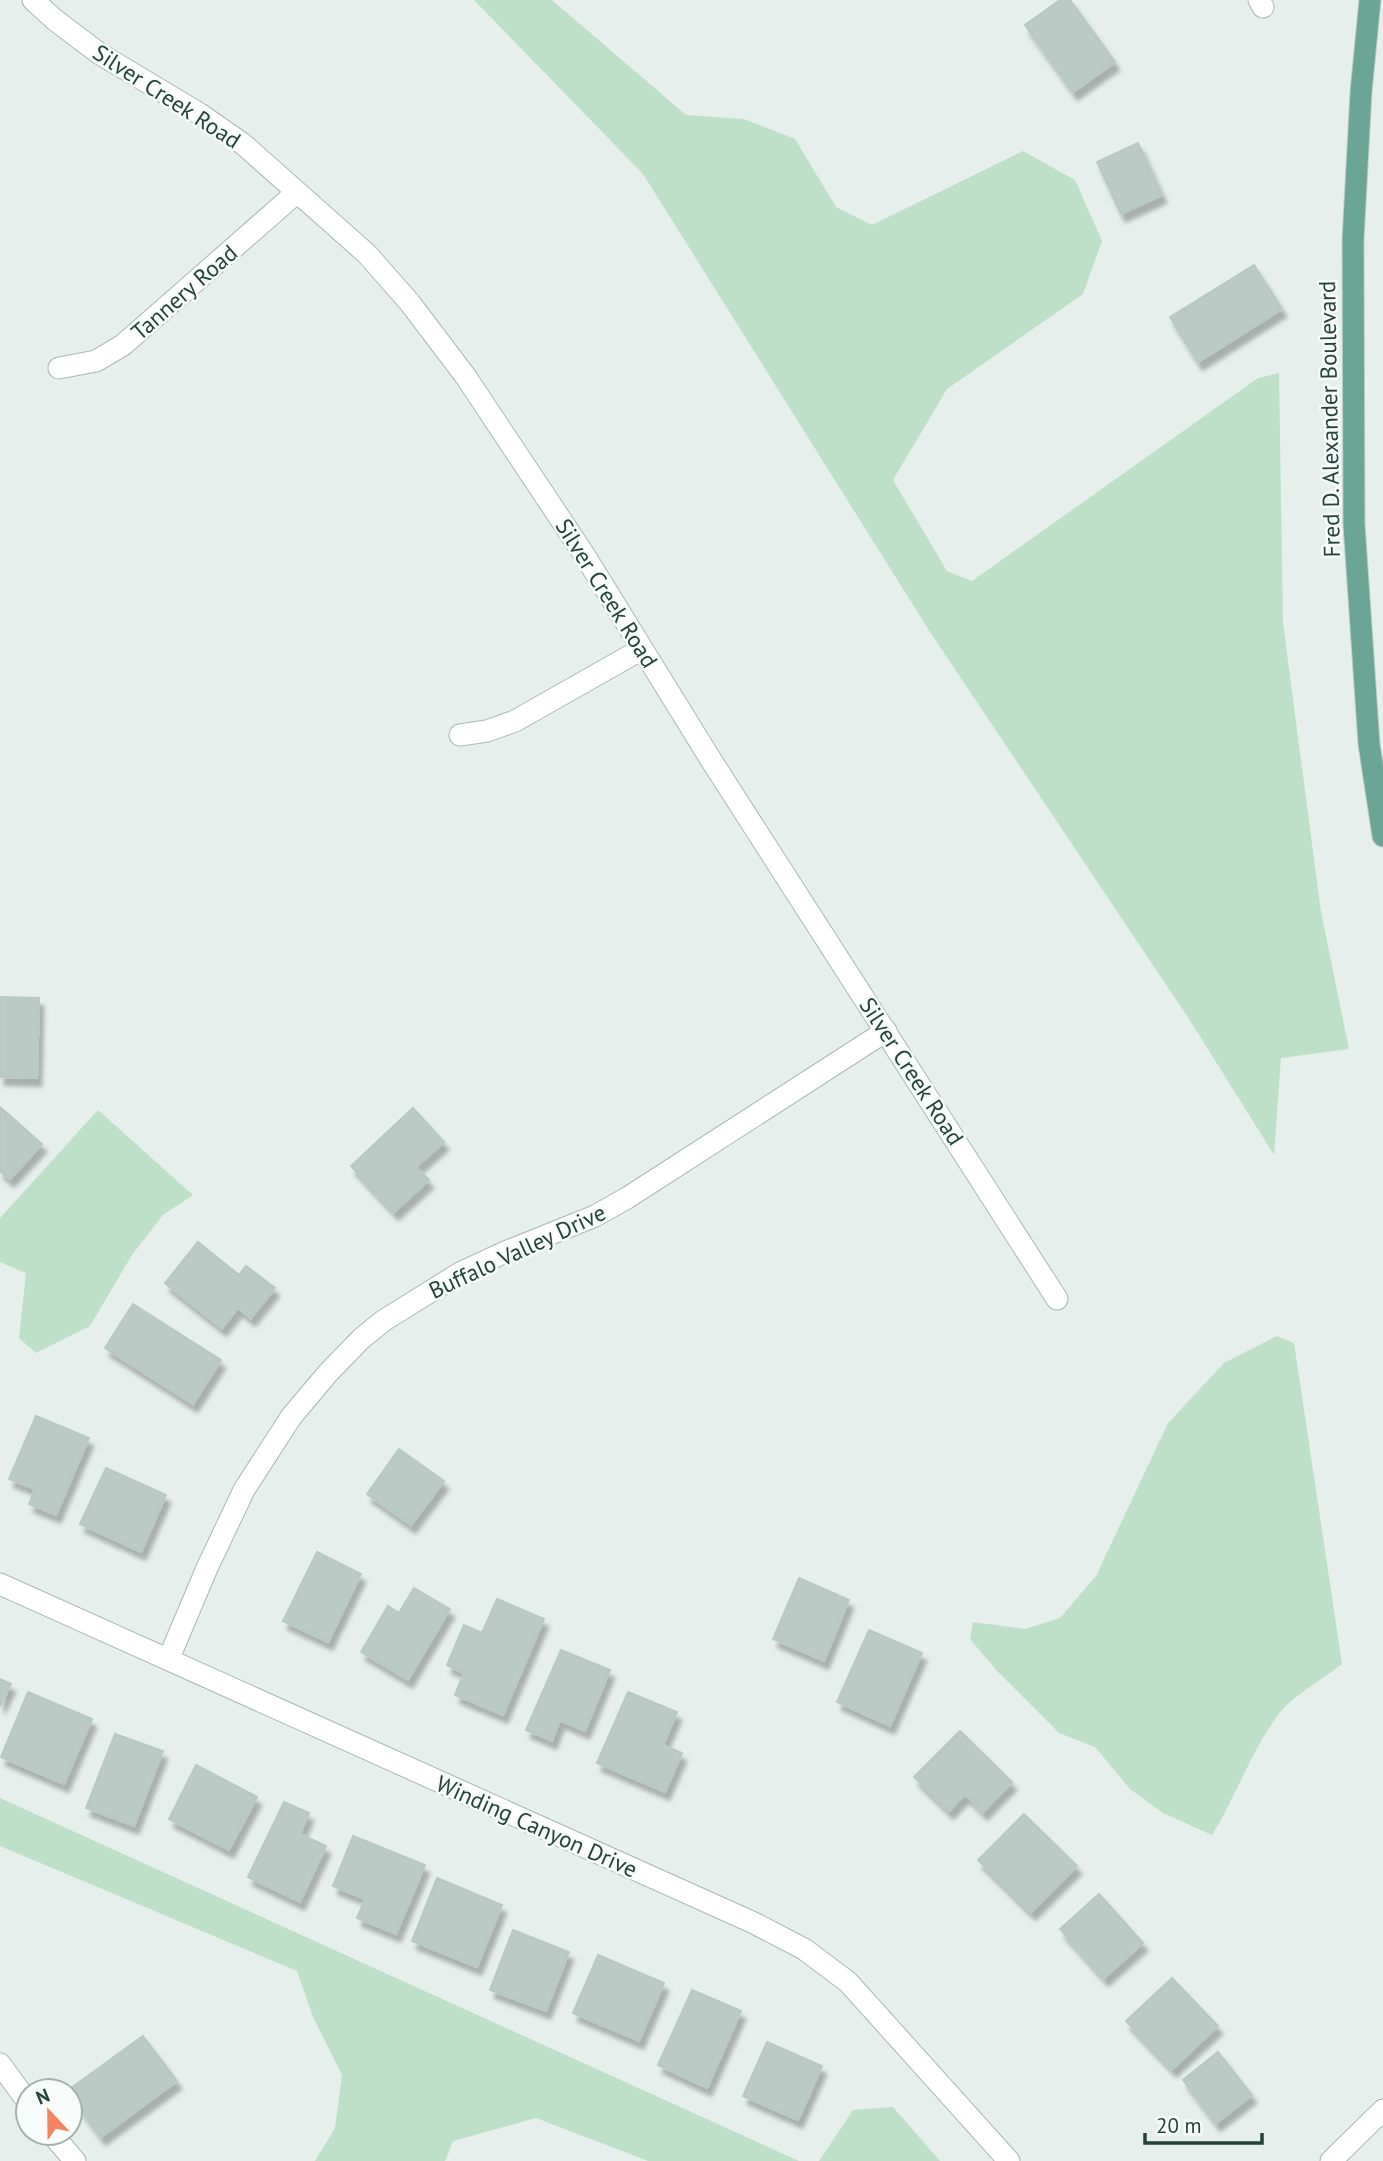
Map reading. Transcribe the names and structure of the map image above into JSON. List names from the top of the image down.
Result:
{
  "streets": {
    "main road": ["Fred D. Alexander Boulevard"],
    "street": [
      "Silver Creek Road",
      "Tannery Road",
      "Buffalo Valley Drive",
      "Winding Canyon Drive"
    ]
  },
  "crossings": [
    ["Silver Creek Road", "Tannery Road"],
    ["Silver Creek Road", "Buffalo Valley Drive"],
    ["Buffalo Valley Drive", "Winding Canyon Drive"]
  ],
  "scale_bar": "20 m",
  "north": "top"
}
